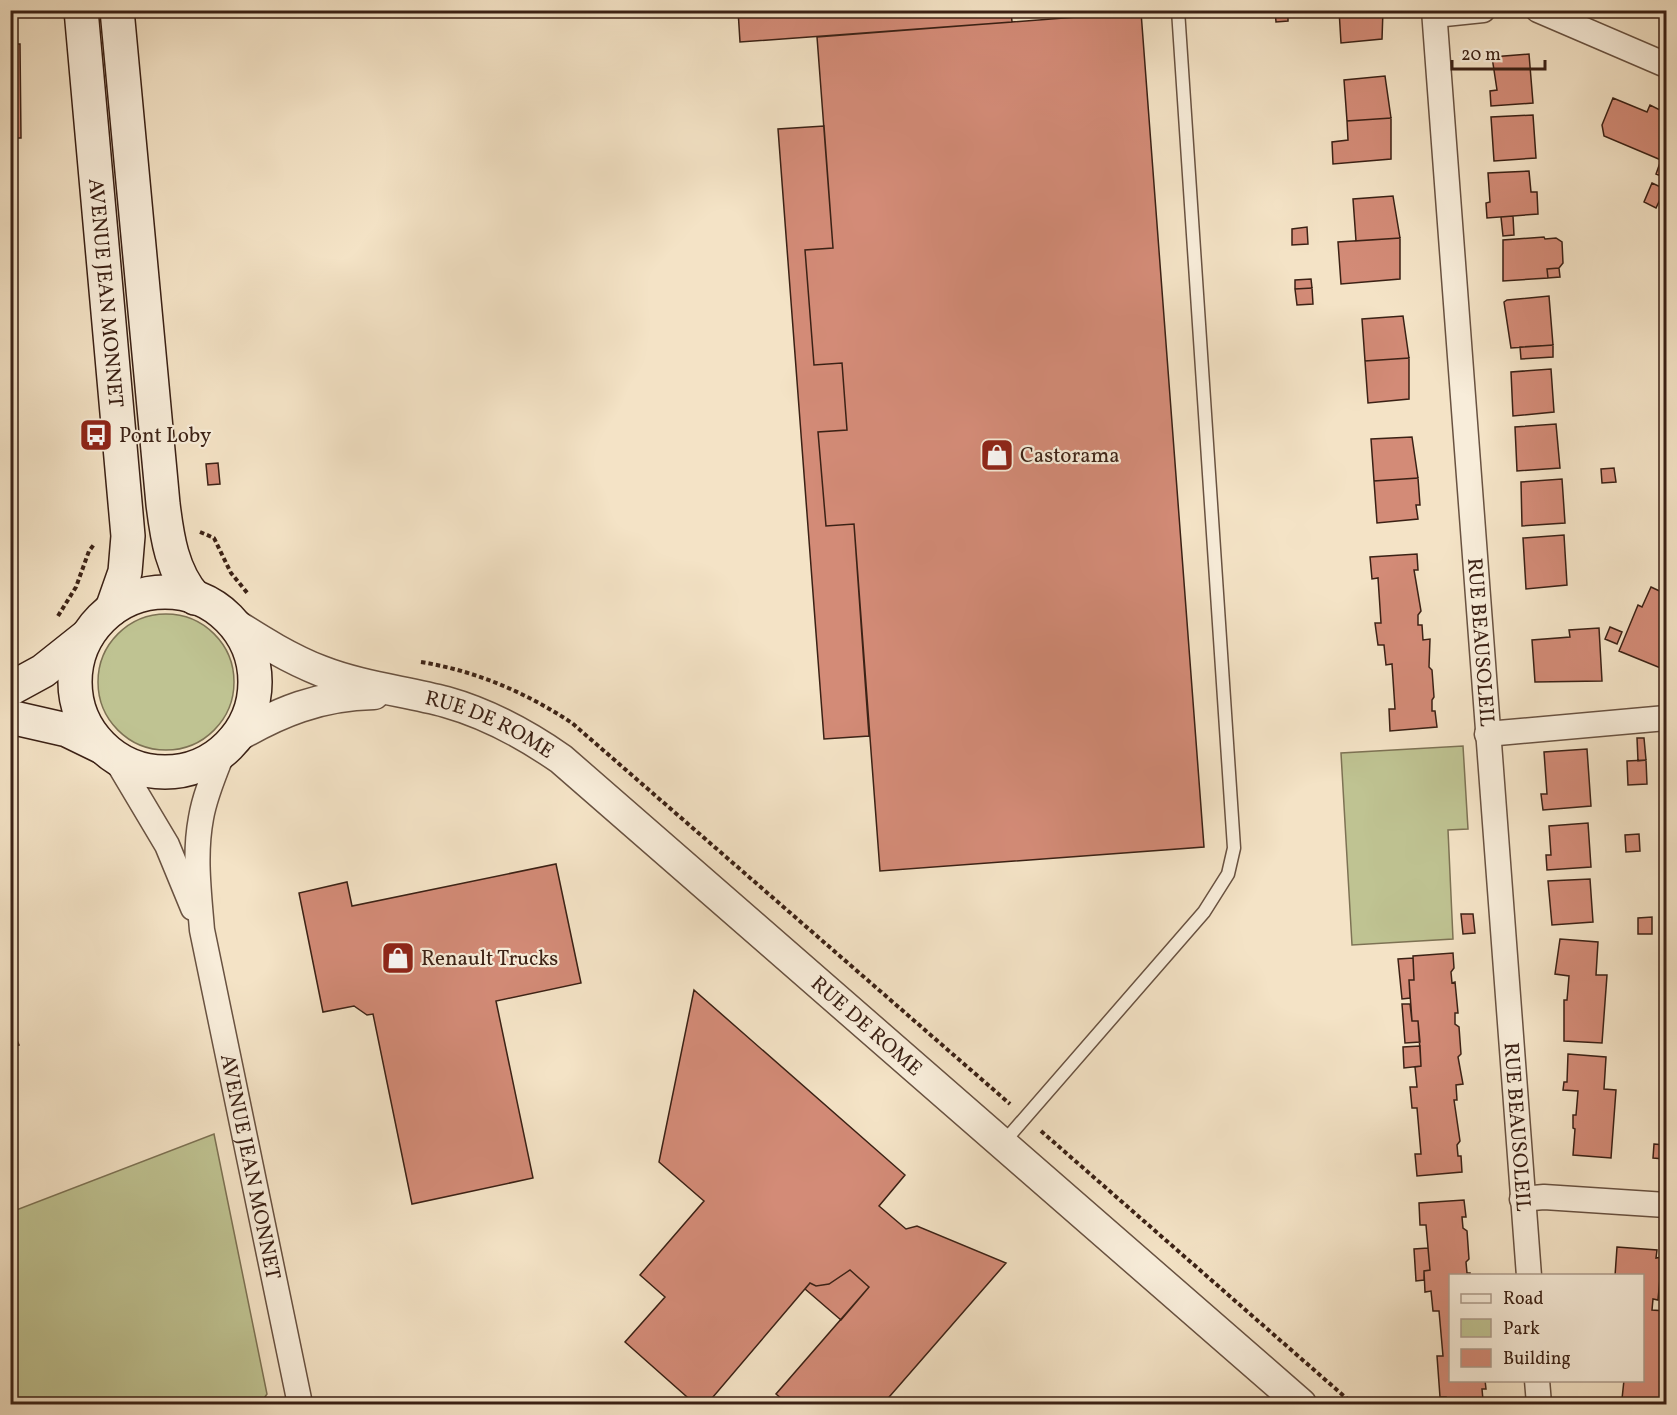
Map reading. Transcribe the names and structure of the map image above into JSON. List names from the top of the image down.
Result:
{
  "streets": {
    "main road": ["AVENUE JEAN MONNET"],
    "street": ["RUE BEAUSOLEIL", "RUE DE ROME"]
  },
  "crossings": [
    ["AVENUE JEAN MONNET", "RUE DE ROME"]
  ],
  "places": {
    "bus stop": ["Pont Loby"],
    "shop": ["Castorama", "Renault Trucks"]
  },
  "legend": ["Road", "Park", "Building"],
  "scale_bar": "20 m"
}
